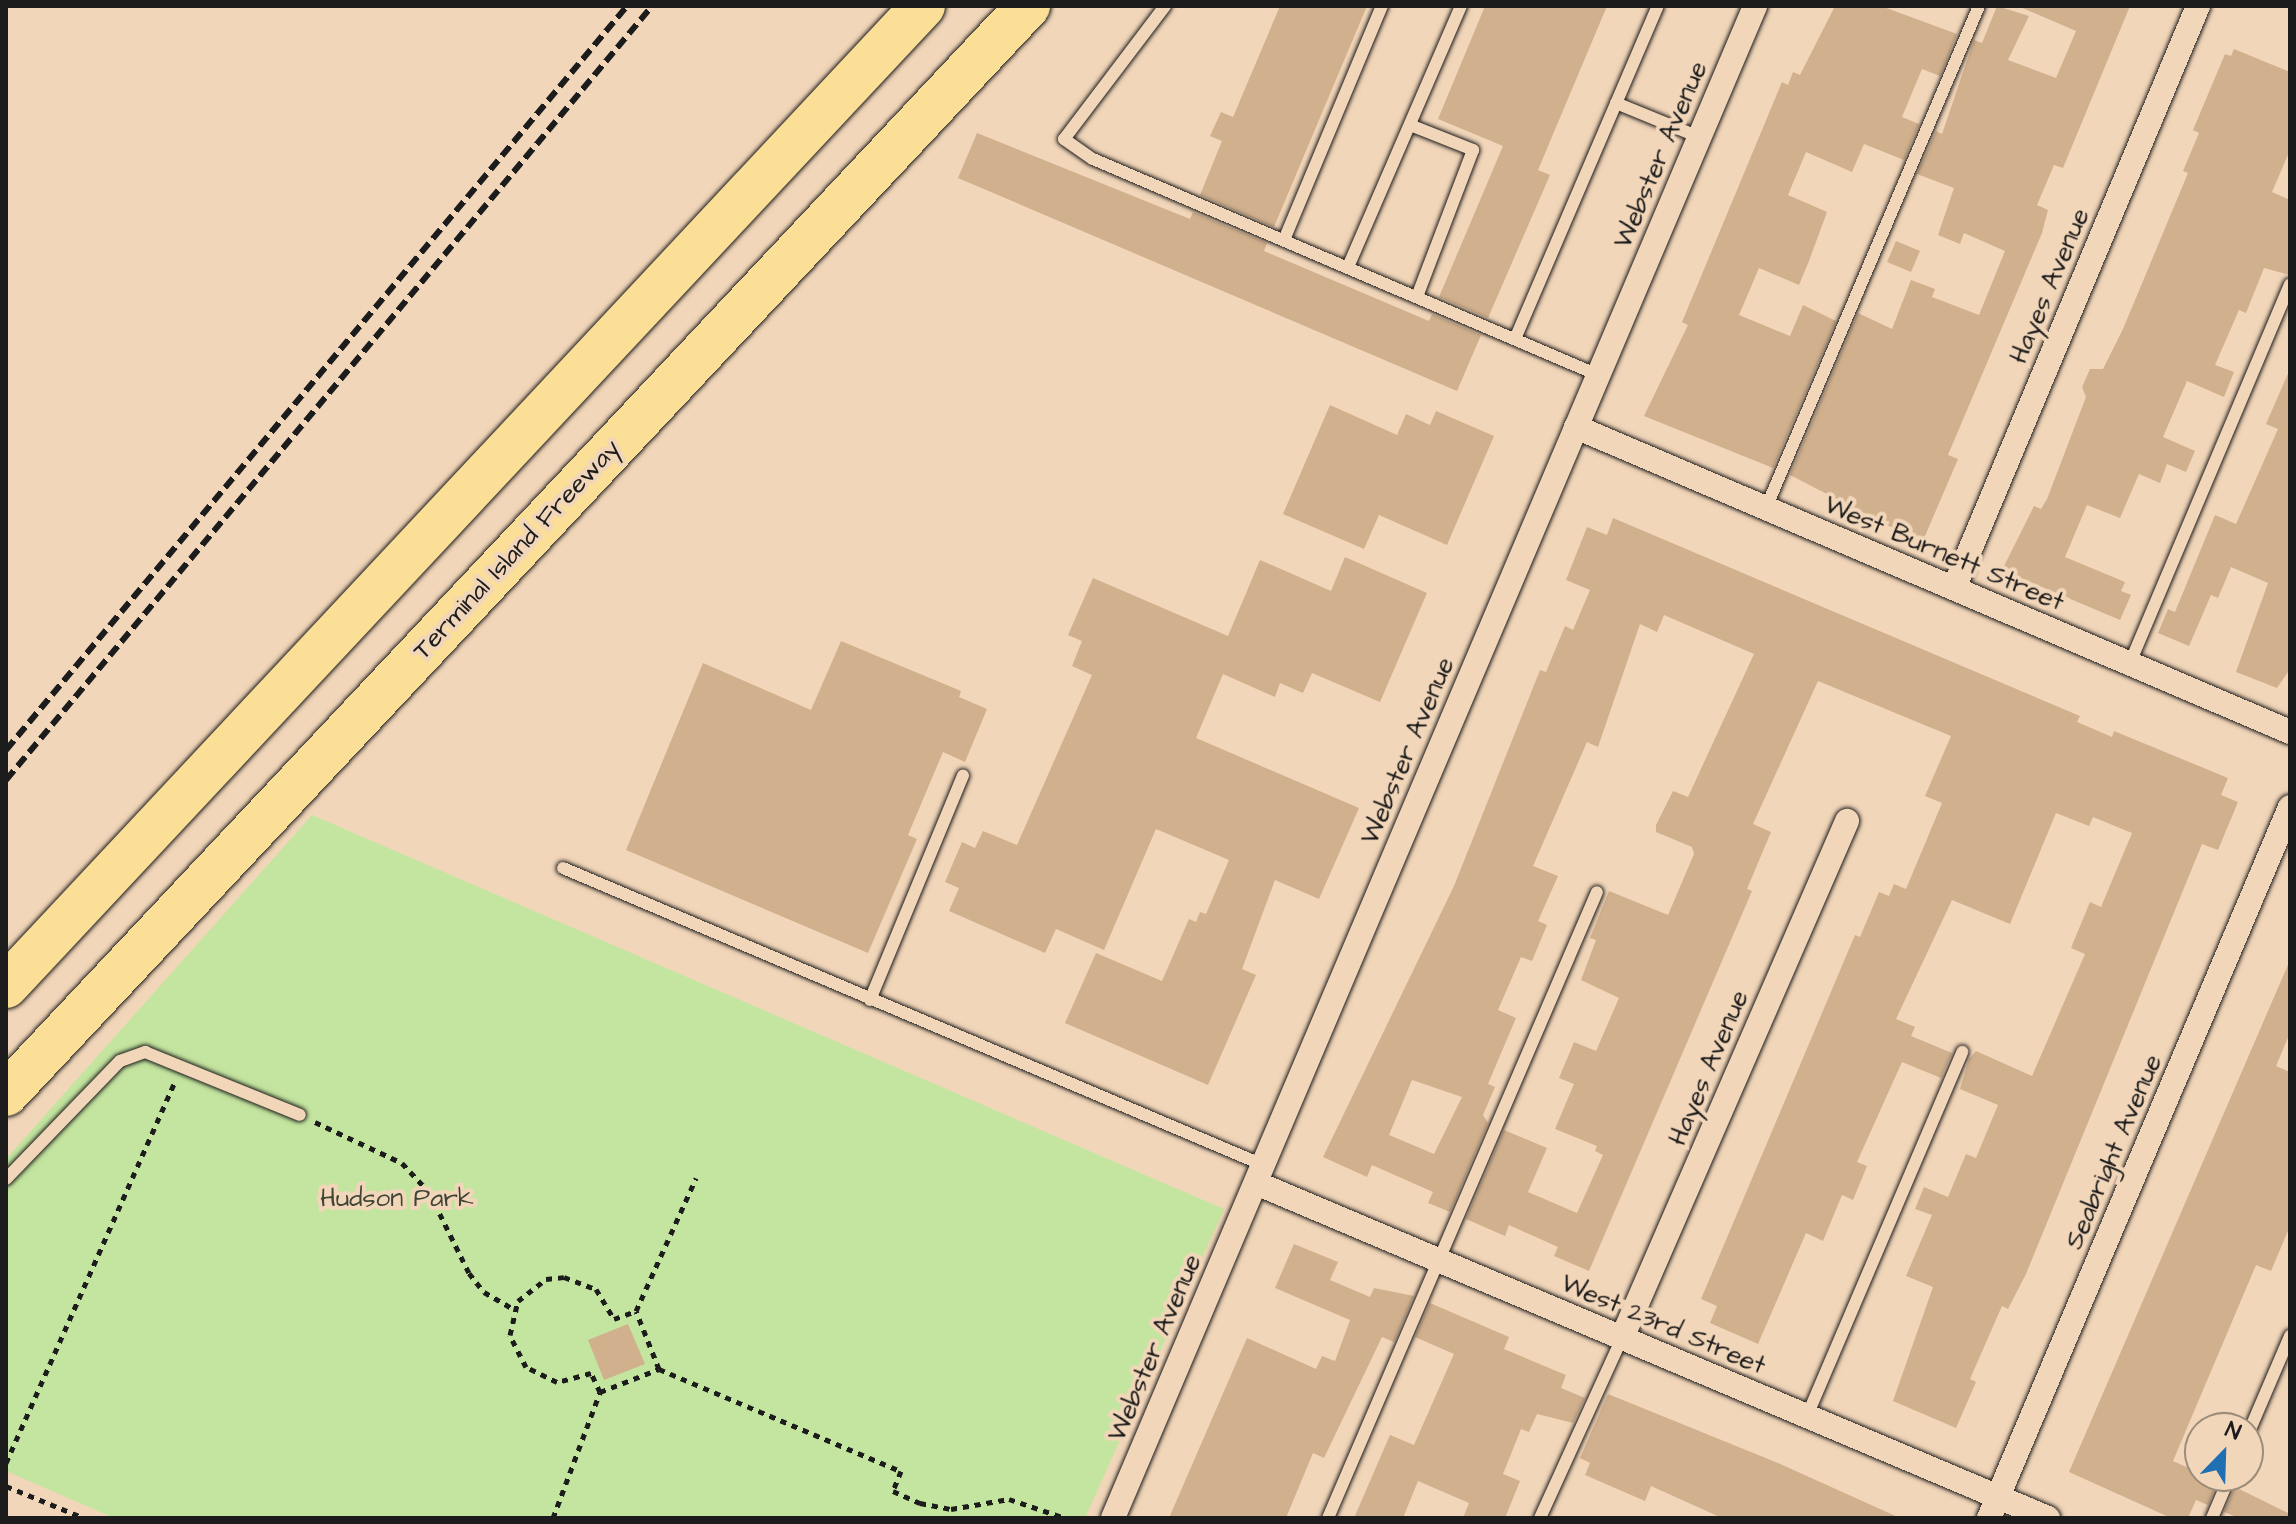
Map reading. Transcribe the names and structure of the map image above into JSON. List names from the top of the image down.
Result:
{
  "streets": {
    "highway": ["Terminal Island Freeway"],
    "street": [
      "Webster Avenue",
      "Hayes Avenue",
      "West Burnett Street",
      "Seabright Avenue",
      "West 23rd Street"
    ]
  },
  "crossings": [
    ["Webster Avenue", "West Burnett Street"],
    ["Webster Avenue", "West 23rd Street"],
    ["Hayes Avenue", "West Burnett Street"],
    ["Hayes Avenue", "West 23rd Street"],
    ["Seabright Avenue", "West 23rd Street"]
  ],
  "parks": ["Hudson Park"],
  "north": "top right"
}
